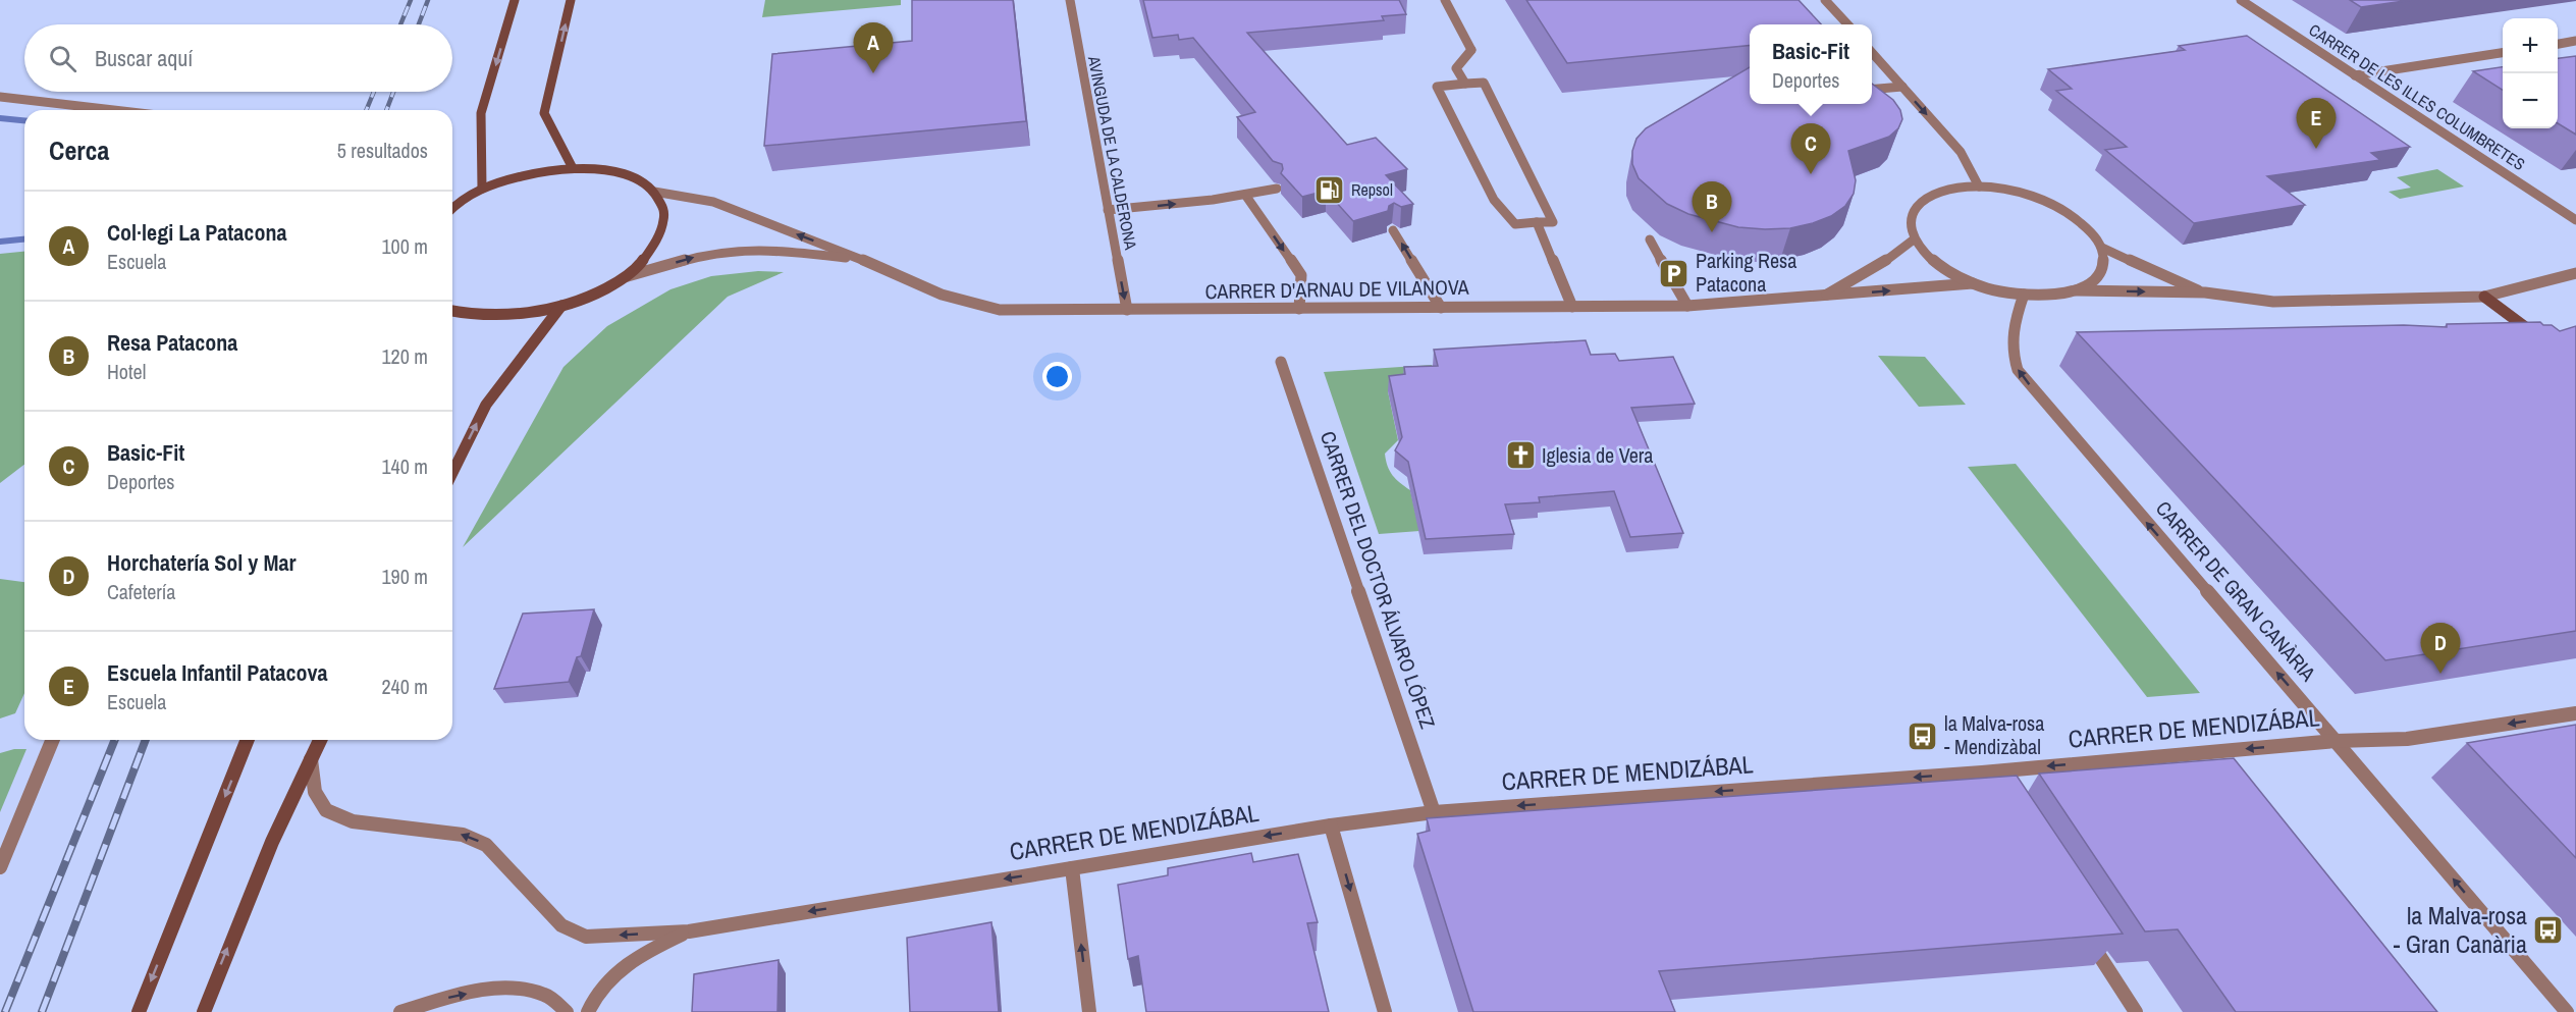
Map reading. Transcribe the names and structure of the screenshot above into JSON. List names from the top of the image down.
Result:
{
  "streets": {
    "street": [
      "CARRER DE LES ILLES COLUMBRETES",
      "AVINGUDA DE LA CALDERONA",
      "CARRER D'ARNAU DE VILANOVA",
      "CARRER DEL DOCTOR ÁLVARO LÓPEZ",
      "CARRER DE GRAN CANÀRIA",
      "CARRER DE MENDIZÁBAL"
    ]
  },
  "crossings": [
    ["AVINGUDA DE LA CALDERONA", "CARRER D'ARNAU DE VILANOVA"],
    ["CARRER DEL DOCTOR ÁLVARO LÓPEZ", "CARRER DE MENDIZÁBAL"],
    ["CARRER DE GRAN CANÀRIA", "CARRER DE MENDIZÁBAL"]
  ],
  "one_way": ["CARRER DE GRAN CANÀRIA", "CARRER DE MENDIZÁBAL"],
  "places": {
    "fuel station": ["Repsol"],
    "parking": ["Parking Resa Patacona"],
    "church": ["Iglesia de Vera"],
    "bus stop": ["la Malva-rosa - Mendizàbal", "la Malva-rosa - Gran Canària"]
  },
  "page": {
    "map_buttons": ["+", "−"],
    "pins": [
      "A",
      "E",
      "C",
      "B",
      "D"
    ],
    "popup": ["Basic-Fit", "Deportes"],
    "search": "Buscar aquí",
    "heading": ["Cerca", "5 resultados"],
    "list": [
      {
        "mark": "A",
        "name": "Col·legi La Patacona",
        "note": "Escuela",
        "value": "100 m"
      },
      {
        "mark": "B",
        "name": "Resa Patacona",
        "note": "Hotel",
        "value": "120 m"
      },
      {
        "mark": "C",
        "name": "Basic-Fit",
        "note": "Deportes",
        "value": "140 m"
      },
      {
        "mark": "D",
        "name": "Horchatería Sol y Mar",
        "note": "Cafetería",
        "value": "190 m"
      },
      {
        "mark": "E",
        "name": "Escuela Infantil Patacova",
        "note": "Escuela",
        "value": "240 m"
      }
    ]
  }
}
